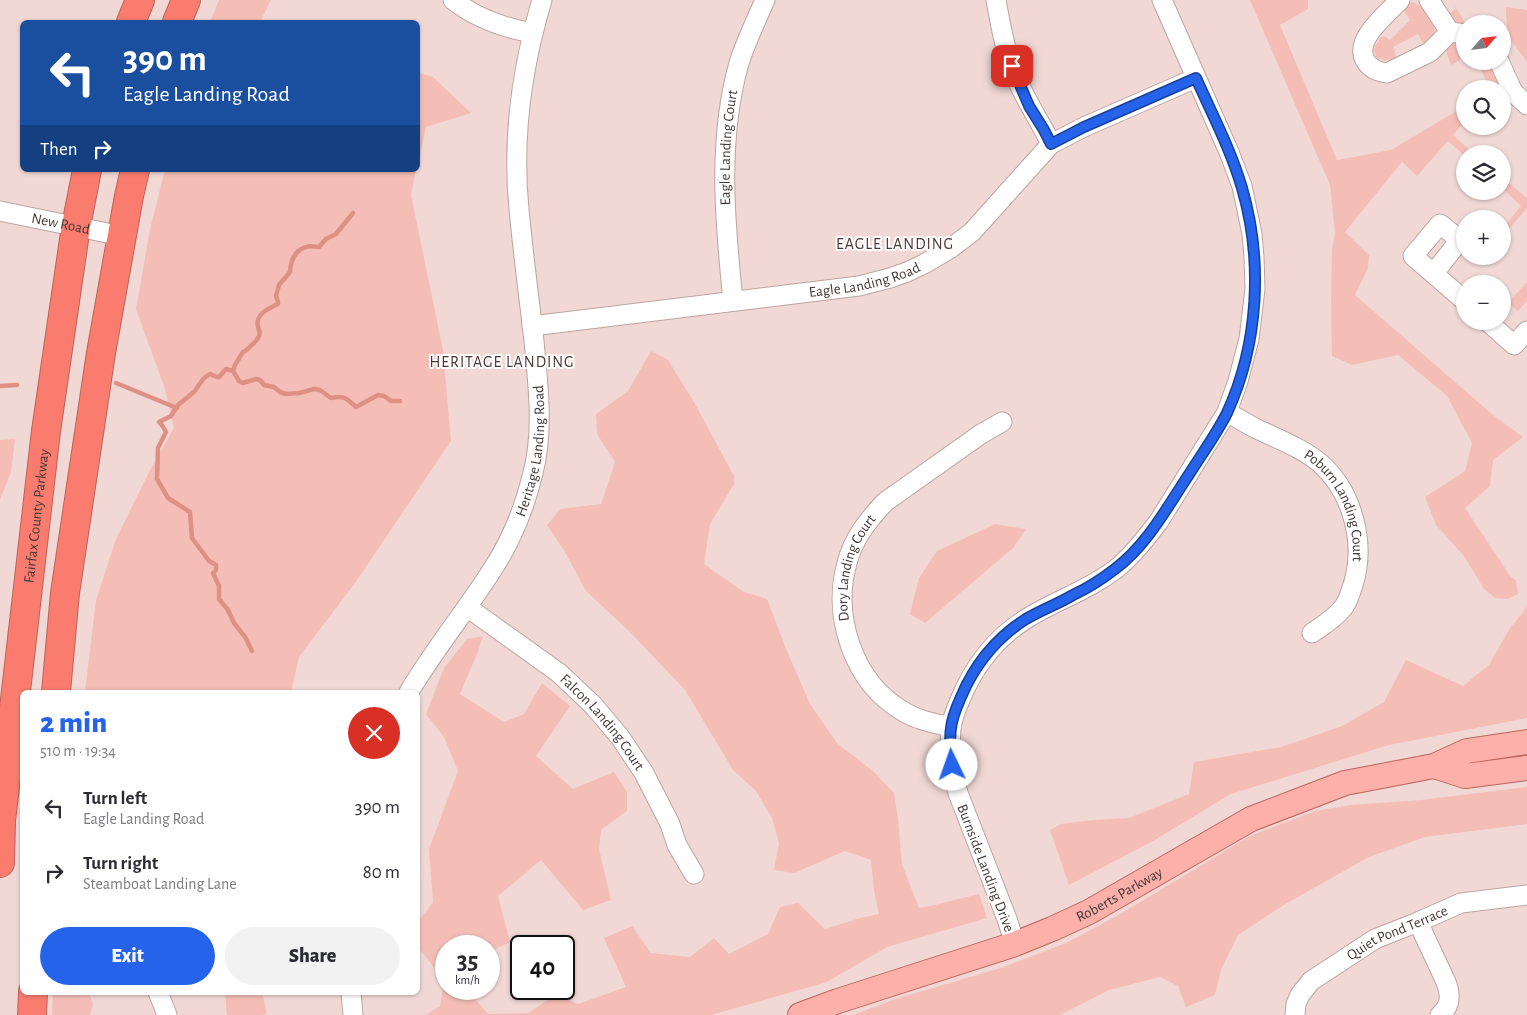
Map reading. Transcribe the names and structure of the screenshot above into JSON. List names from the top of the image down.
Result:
{
  "streets": {
    "highway": ["Fairfax County Parkway"],
    "main road": ["Roberts Parkway"],
    "street": [
      "Eagle Landing Court",
      "New Road",
      "Eagle Landing Road",
      "Heritage Landing Road",
      "Poburn Landing Court",
      "Dory Landing Court",
      "Falcon Landing Court",
      "Burnside Landing Drive",
      "Quiet Pond Terrace"
    ]
  },
  "crossings": [
    ["Eagle Landing Court", "Eagle Landing Road"],
    ["New Road", "Fairfax County Parkway"],
    ["Eagle Landing Road", "Heritage Landing Road"],
    ["Eagle Landing Road", "Burnside Landing Drive"],
    ["Heritage Landing Road", "Falcon Landing Court"],
    ["Poburn Landing Court", "Burnside Landing Drive"],
    ["Dory Landing Court", "Burnside Landing Drive"],
    ["Burnside Landing Drive", "Roberts Parkway"]
  ],
  "districts": ["EAGLE LANDING", "HERITAGE LANDING"],
  "north": "top right",
  "page": {
    "map_buttons": ["+", "−"],
    "turn": ["390 m", "Eagle Landing Road"],
    "then": "Then",
    "heading": ["2 min", "510 m · 19:34"],
    "list": [
      {
        "name": "Turn left",
        "note": "Eagle Landing Road",
        "value": "390 m"
      },
      {
        "name": "Turn right",
        "note": "Steamboat Landing Lane",
        "value": "80 m"
      }
    ],
    "buttons": ["Exit", "Share"],
    "speed": "35 km/h",
    "limit": "40"
  }
}
